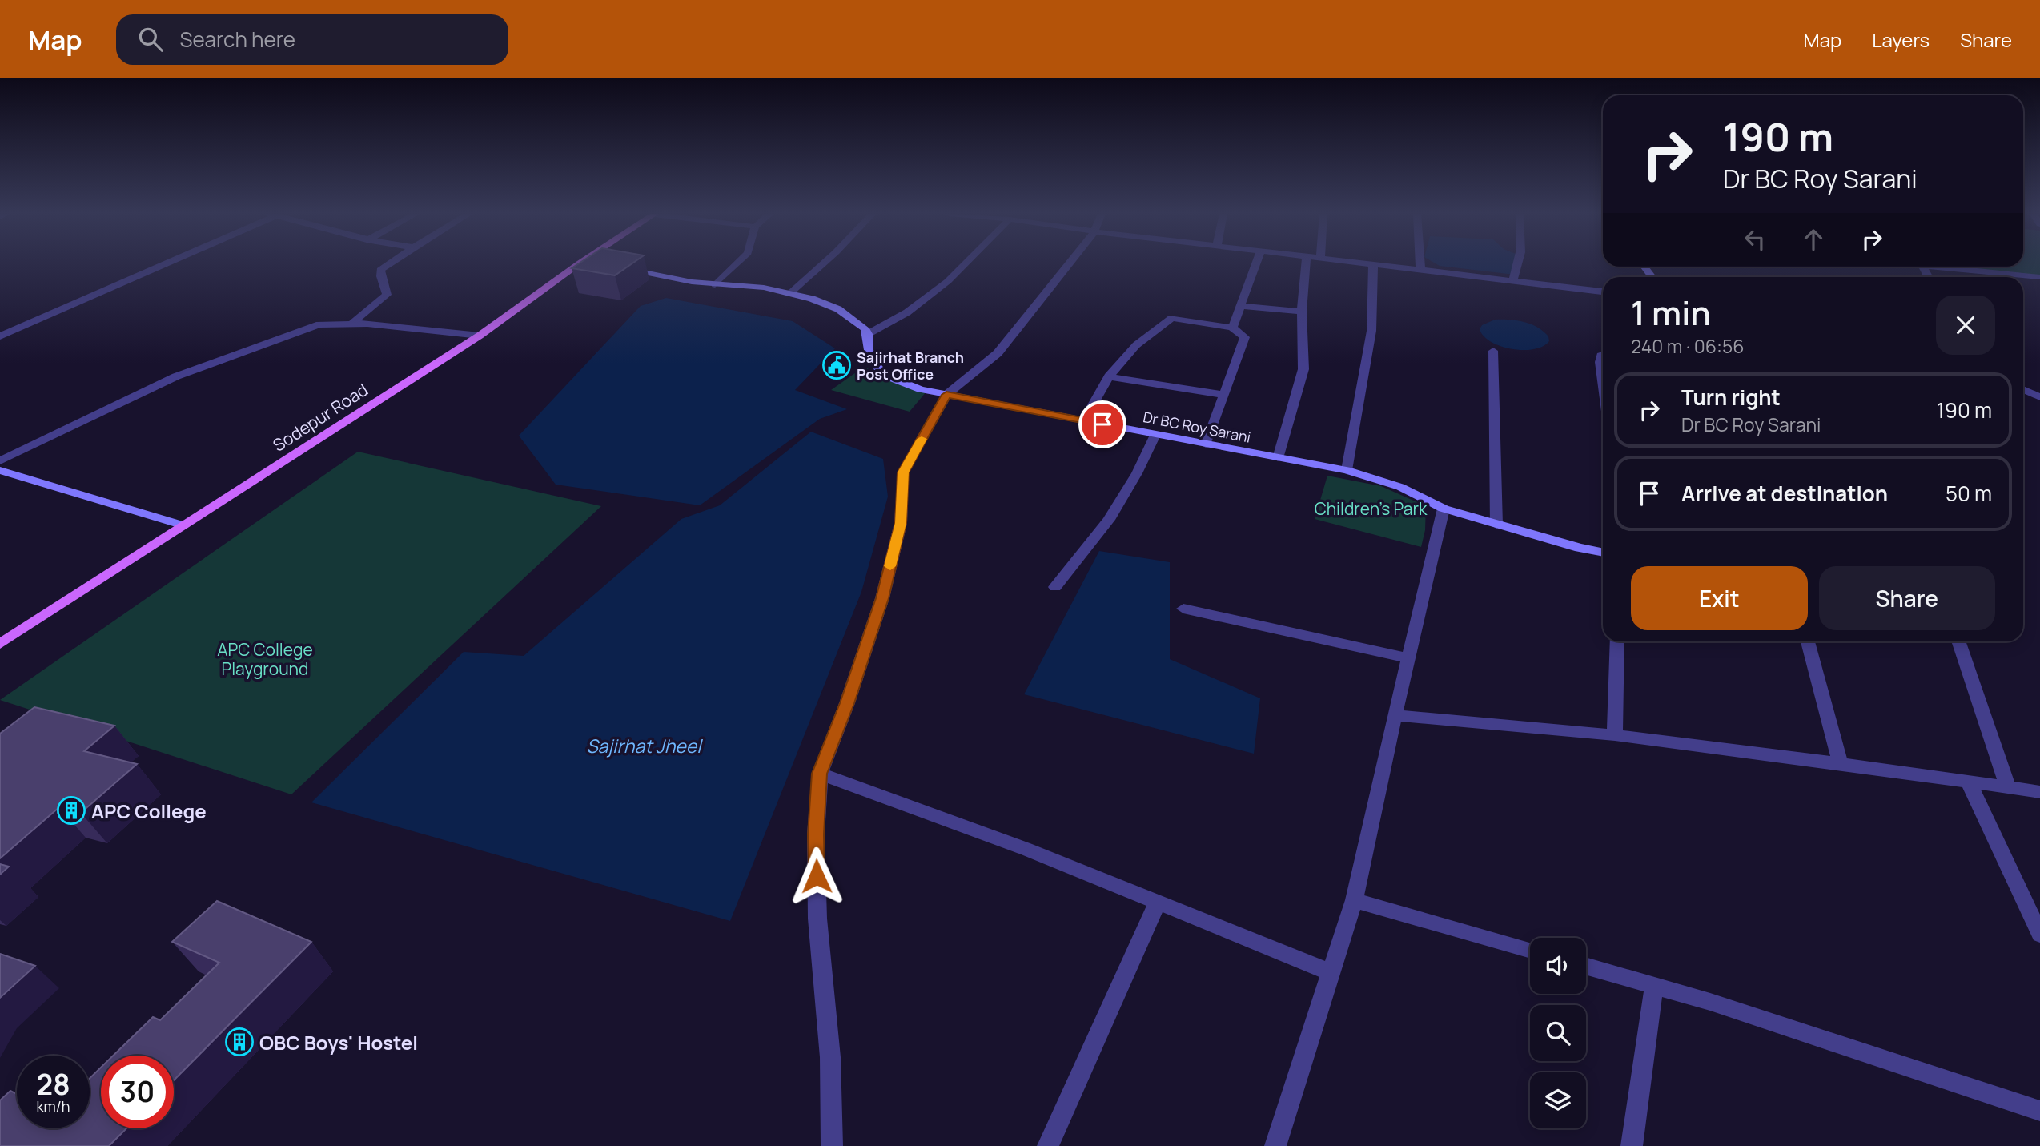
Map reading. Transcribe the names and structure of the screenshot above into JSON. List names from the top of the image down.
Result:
{
  "streets": {
    "main road": ["Sodepur Road"],
    "street": ["Dr BC Roy Sarani"]
  },
  "water": ["Sajirhat Jheel"],
  "parks": ["Children's Park", "APC College Playground"],
  "places": {
    "public building": ["Sajirhat Branch Post Office"],
    "building": ["APC College", "OBC Boys' Hostel"]
  },
  "page": {
    "header": "Map",
    "search": "Search here",
    "nav": ["Map", "Layers", "Share"],
    "turn": ["190 m", "Dr BC Roy Sarani"],
    "heading": ["1 min", "240 m · 06:56"],
    "list": [
      {
        "name": "Turn right",
        "note": "Dr BC Roy Sarani",
        "value": "190 m"
      },
      {
        "name": "Arrive at destination",
        "value": "50 m"
      }
    ],
    "buttons": ["Exit", "Share"],
    "speed": "28 km/h",
    "limit": "30"
  }
}
